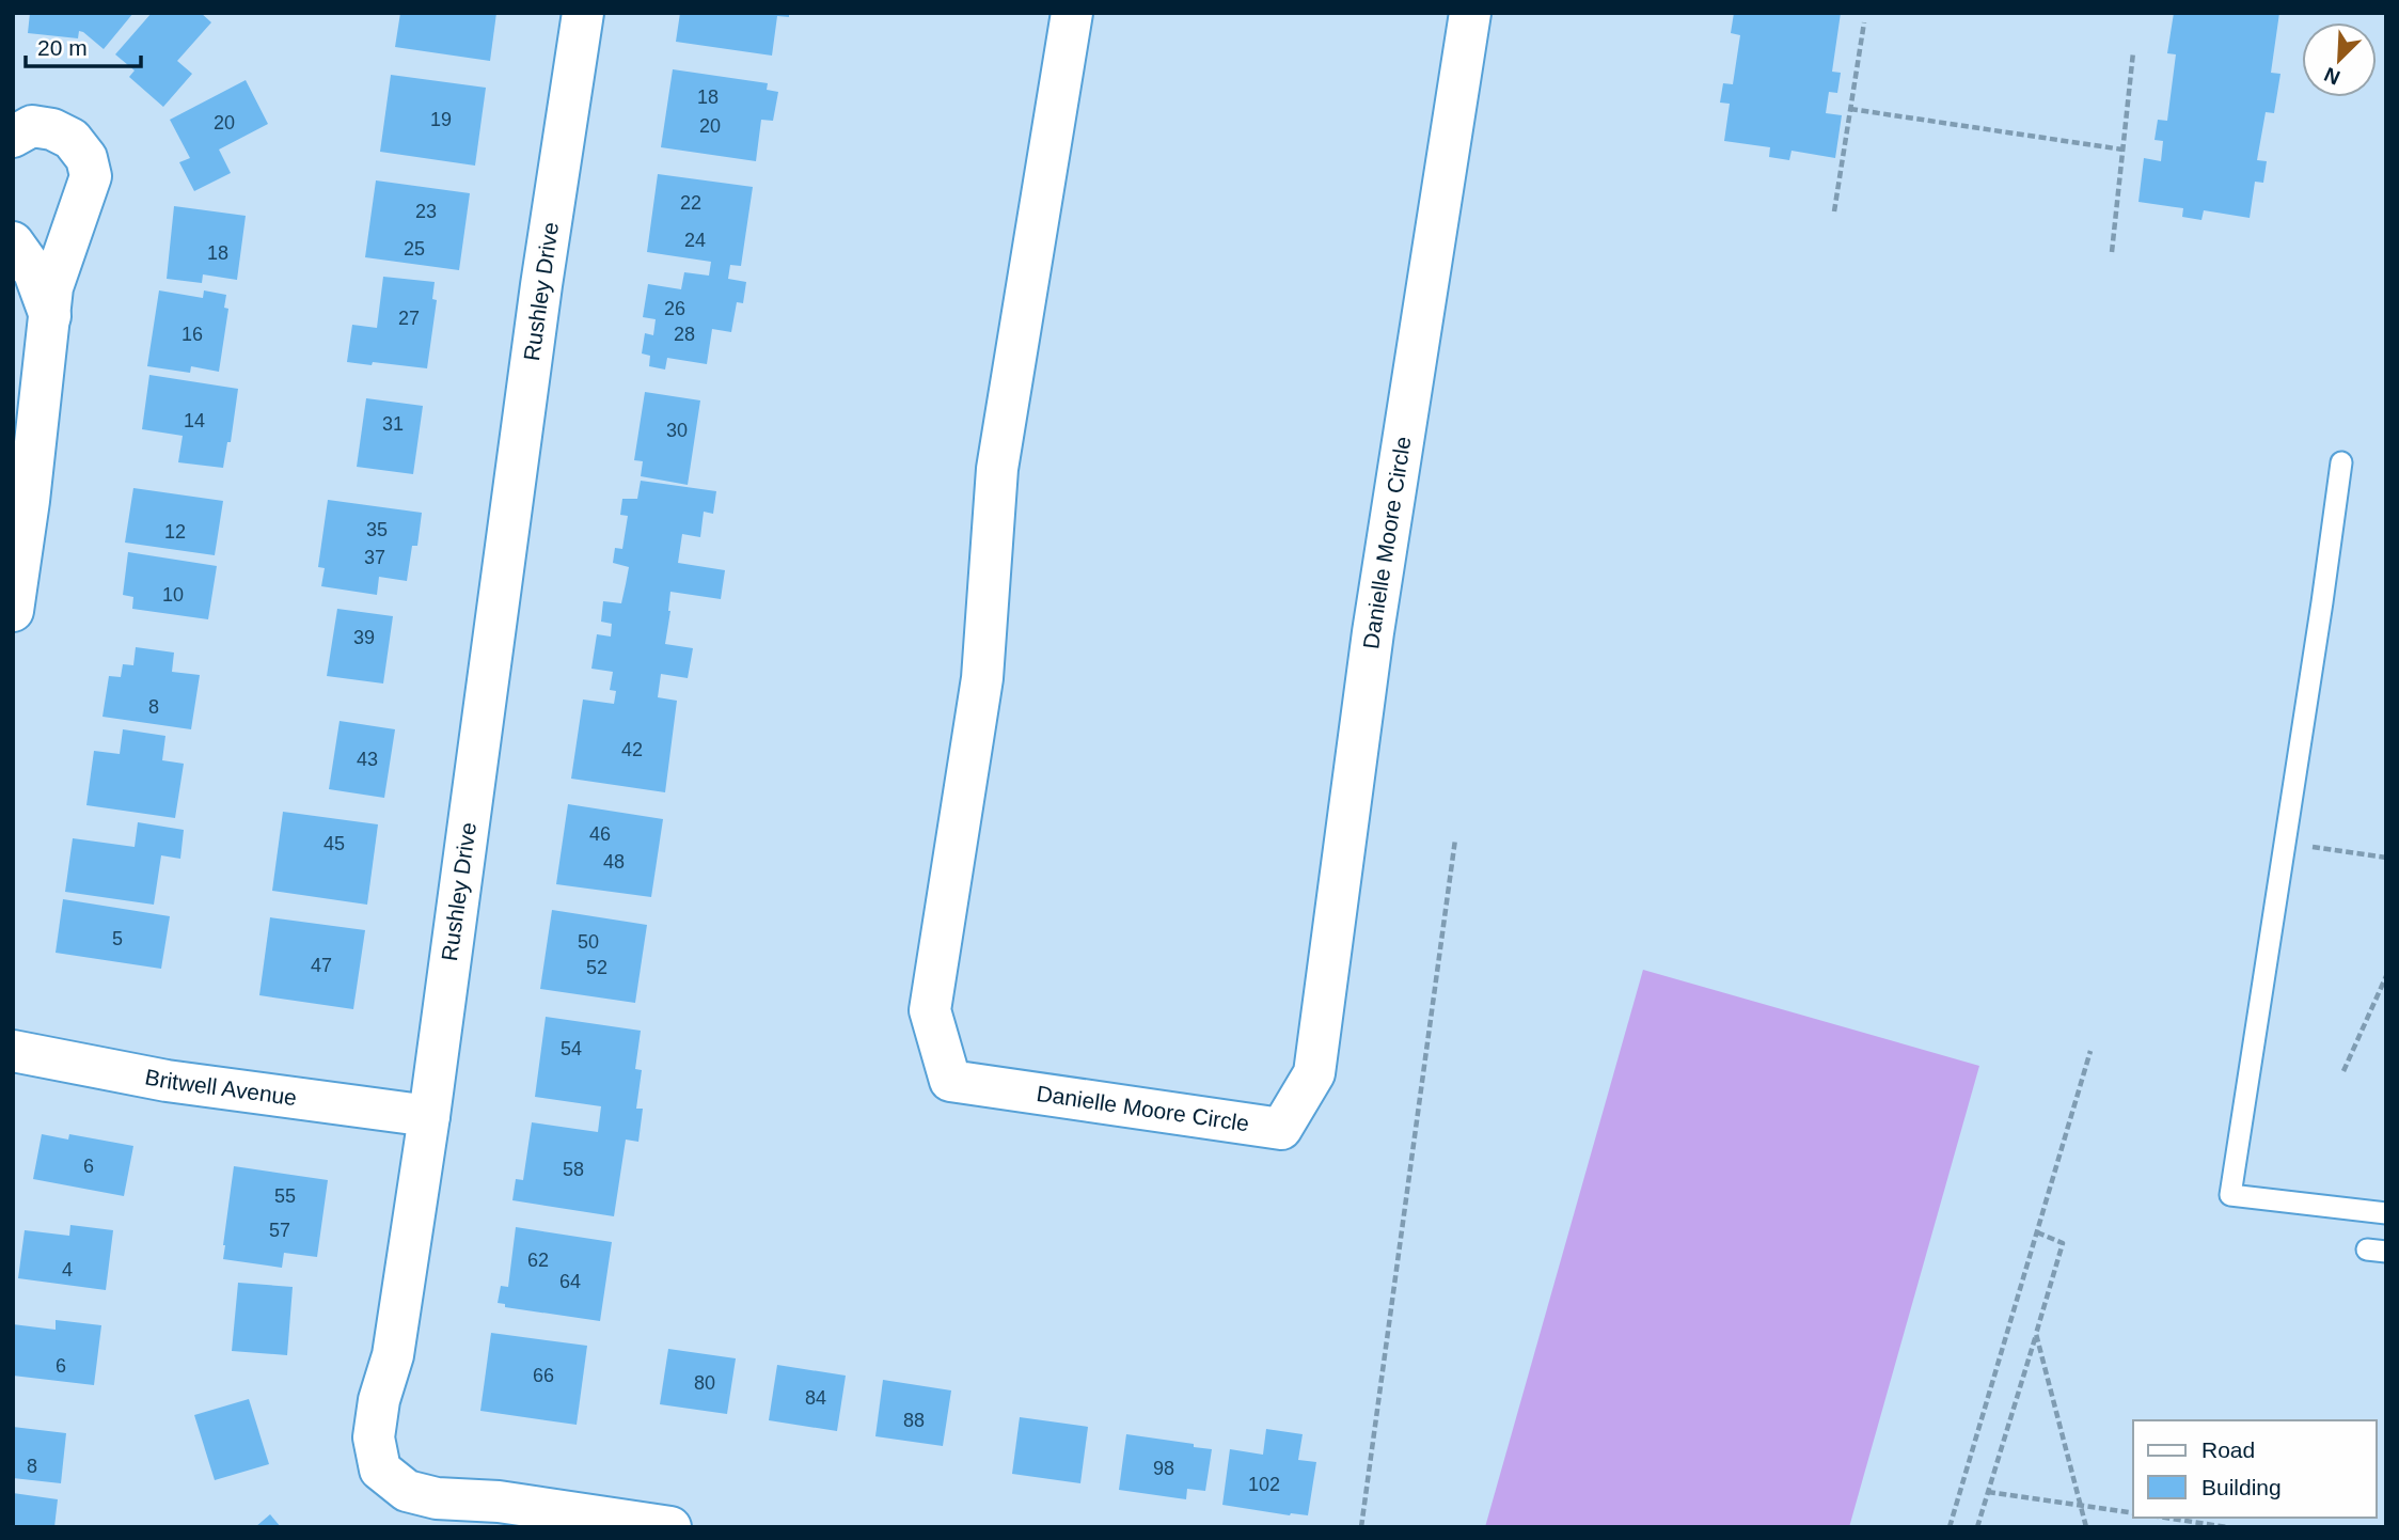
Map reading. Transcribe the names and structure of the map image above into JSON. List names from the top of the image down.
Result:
{
  "streets": {
    "street": ["Rushley Drive", "Danielle Moore Circle", "Britwell Avenue"]
  },
  "crossings": [
    ["Rushley Drive", "Britwell Avenue"]
  ],
  "house_numbers": [
    "18",
    "19",
    "20",
    "20",
    "22",
    "23",
    "24",
    "25",
    "18",
    "26",
    "27",
    "16",
    "28",
    "14",
    "31",
    "30",
    "35",
    "12",
    "37",
    "10",
    "39",
    "8",
    "42",
    "43",
    "46",
    "45",
    "48",
    "5",
    "50",
    "47",
    "52",
    "54",
    "6",
    "58",
    "55",
    "57",
    "62",
    "4",
    "64",
    "6",
    "66",
    "80",
    "84",
    "88",
    "8",
    "98",
    "102"
  ],
  "legend": ["Road", "Building"],
  "scale_bar": "20 m",
  "north": "bottom left"
}
